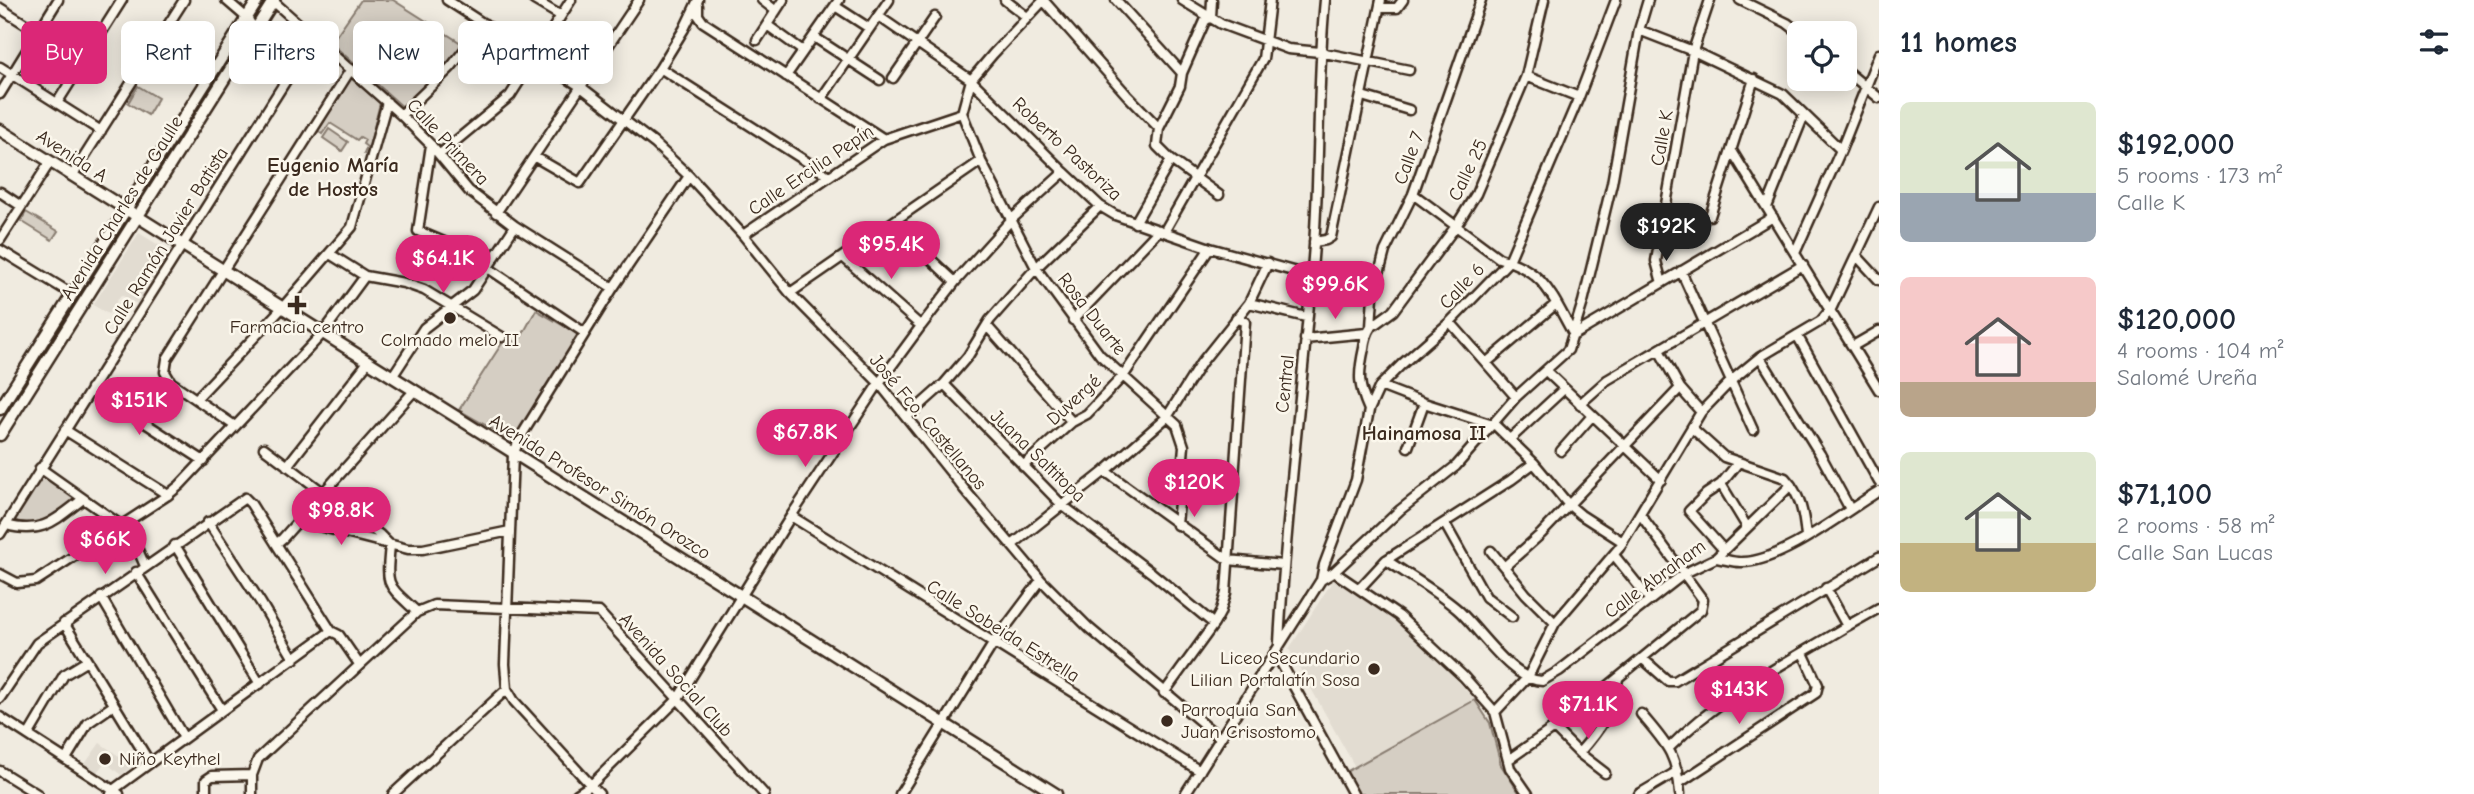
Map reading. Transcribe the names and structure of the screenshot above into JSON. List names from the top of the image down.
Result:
{
  "streets": {
    "main road": ["Avenida A", "Avenida Charles de Gaulle", "Avenida Profesor Simón Orozco"],
    "street": [
      "Calle K",
      "Calle Primera",
      "Roberto Pastoriza",
      "Calle 7",
      "Calle Ercilia Pepín",
      "Calle 25",
      "Calle Ramón Javier Batista",
      "Calle 6",
      "Rosa Duarte",
      "Central",
      "Duvergé",
      "José Fco. Castellanos",
      "Juana Saltitopa",
      "Calle Abraham",
      "Calle Sobeida Estrella",
      "Avenida Social Club"
    ]
  },
  "crossings": [
    ["Calle Primera", "Avenida Charles de Gaulle"],
    ["Roberto Pastoriza", "Central"],
    ["Roberto Pastoriza", "Duvergé"],
    ["Avenida A", "Avenida Charles de Gaulle"],
    ["Avenida A", "Avenida Profesor Simón Orozco"],
    ["Calle 7", "Calle 25"],
    ["Calle 7", "Calle 6"],
    ["Calle Ercilia Pepín", "Rosa Duarte"],
    ["Calle Ercilia Pepín", "José Fco. Castellanos"],
    ["Avenida Charles de Gaulle", "Avenida Profesor Simón Orozco"],
    ["Calle Ramón Javier Batista", "Avenida Profesor Simón Orozco"],
    ["Rosa Duarte", "Duvergé"],
    ["Duvergé", "Juana Saltitopa"]
  ],
  "districts": ["Eugenio María de Hostos", "Hainamosa II"],
  "places": {
    "health": ["Farmacia centro"],
    "other": [
      "Colmado melo II",
      "Liceo Secundario Lilian Portalatín Sosa",
      "Parroquia San Juan Crisostomo",
      "Niño Keythel"
    ]
  },
  "page": {
    "heading": "11 homes",
    "chip": [
      "Buy",
      "Rent",
      "Filters",
      "New",
      "Apartment"
    ],
    "list": [
      {
        "name": "$192,000",
        "note": "5 rooms · 173 m² · Calle K"
      },
      {
        "name": "$120,000",
        "note": "4 rooms · 104 m² · Salomé Ureña"
      },
      {
        "name": "$71,100",
        "note": "2 rooms · 58 m² · Calle San Lucas"
      }
    ],
    "price": [
      "$192K",
      "$95.4K",
      "$64.1K",
      "$99.6K",
      "$151K",
      "$67.8K",
      "$120K",
      "$98.8K",
      "$66K",
      "$143K",
      "$71.1K"
    ]
  }
}
